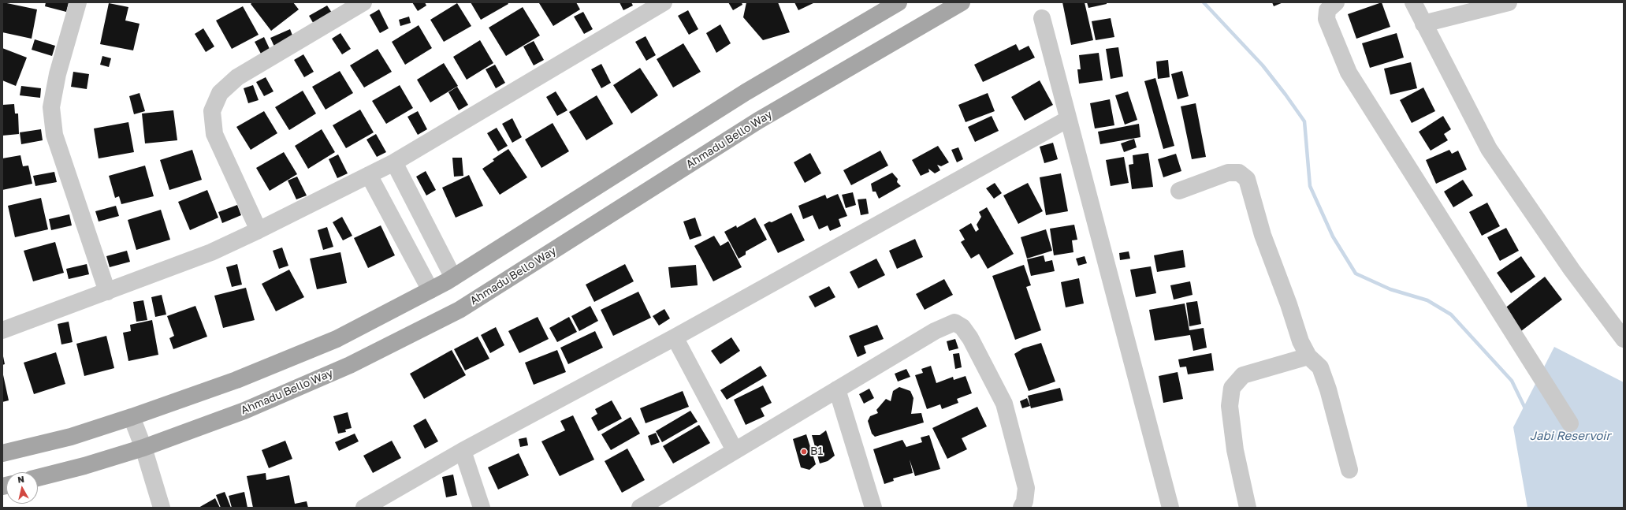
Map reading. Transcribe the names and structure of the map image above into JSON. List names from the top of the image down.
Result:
{
  "streets": {
    "main road": ["Ahmadu Bello Way"]
  },
  "water": ["Jabi Reservoir"],
  "places": ["B1"],
  "north": "top"
}
